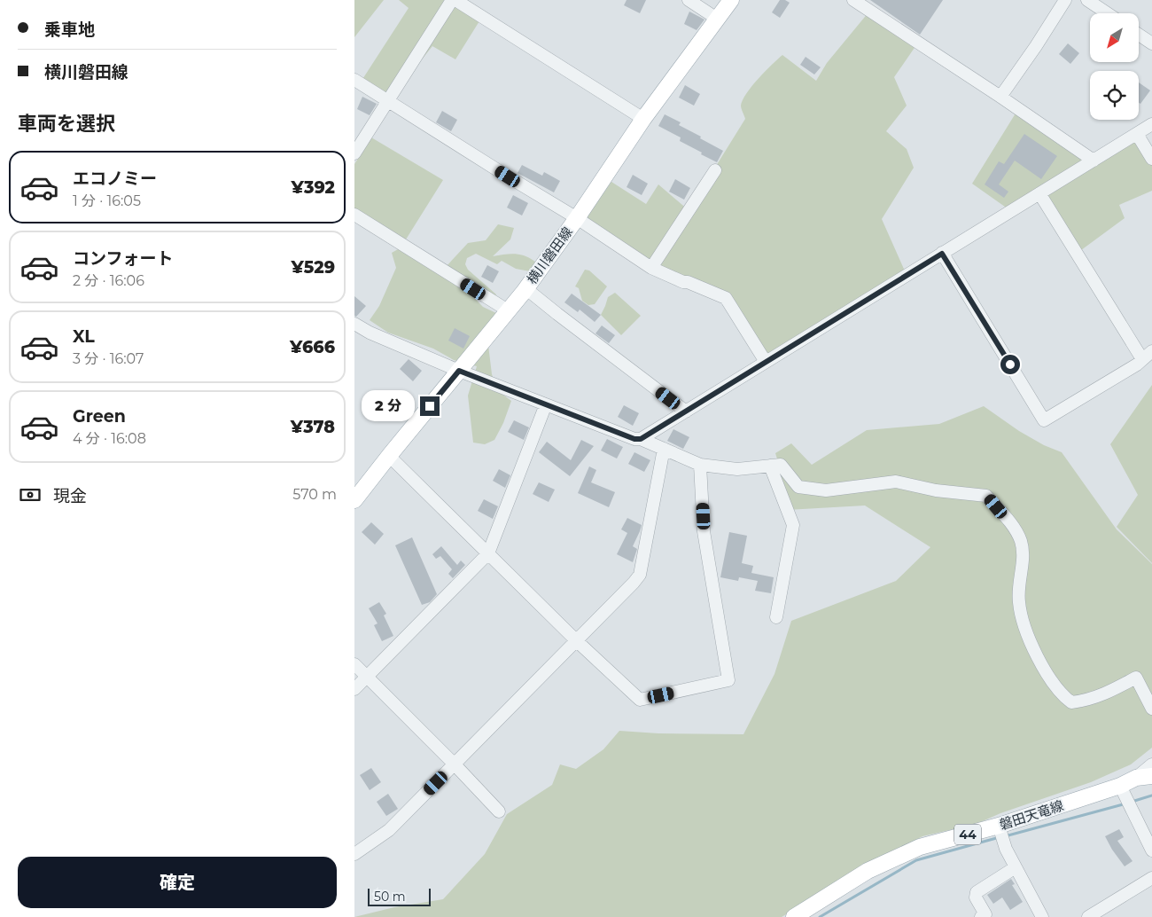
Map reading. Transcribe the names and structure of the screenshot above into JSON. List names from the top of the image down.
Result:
{
  "streets": {
    "main road": ["横川磐田線", "磐田天竜線", "44"]
  },
  "scale_bar": "50 m",
  "north": "bottom left",
  "page": {
    "banner": ["乗車地", "横川磐田線"],
    "heading": "車両を選択",
    "list": [
      {
        "name": "エコノミー",
        "note": "1 分 · 16:05",
        "value": "¥392"
      },
      {
        "name": "コンフォート",
        "note": "2 分 · 16:06",
        "value": "¥529"
      },
      {
        "name": "XL",
        "note": "3 分 · 16:07",
        "value": "¥666"
      },
      {
        "name": "Green",
        "note": "4 分 · 16:08",
        "value": "¥378"
      }
    ],
    "bubble": "2 分",
    "pay": ["現金", "570 m"],
    "buttons": "確定",
    "scale": "50 m"
  }
}
